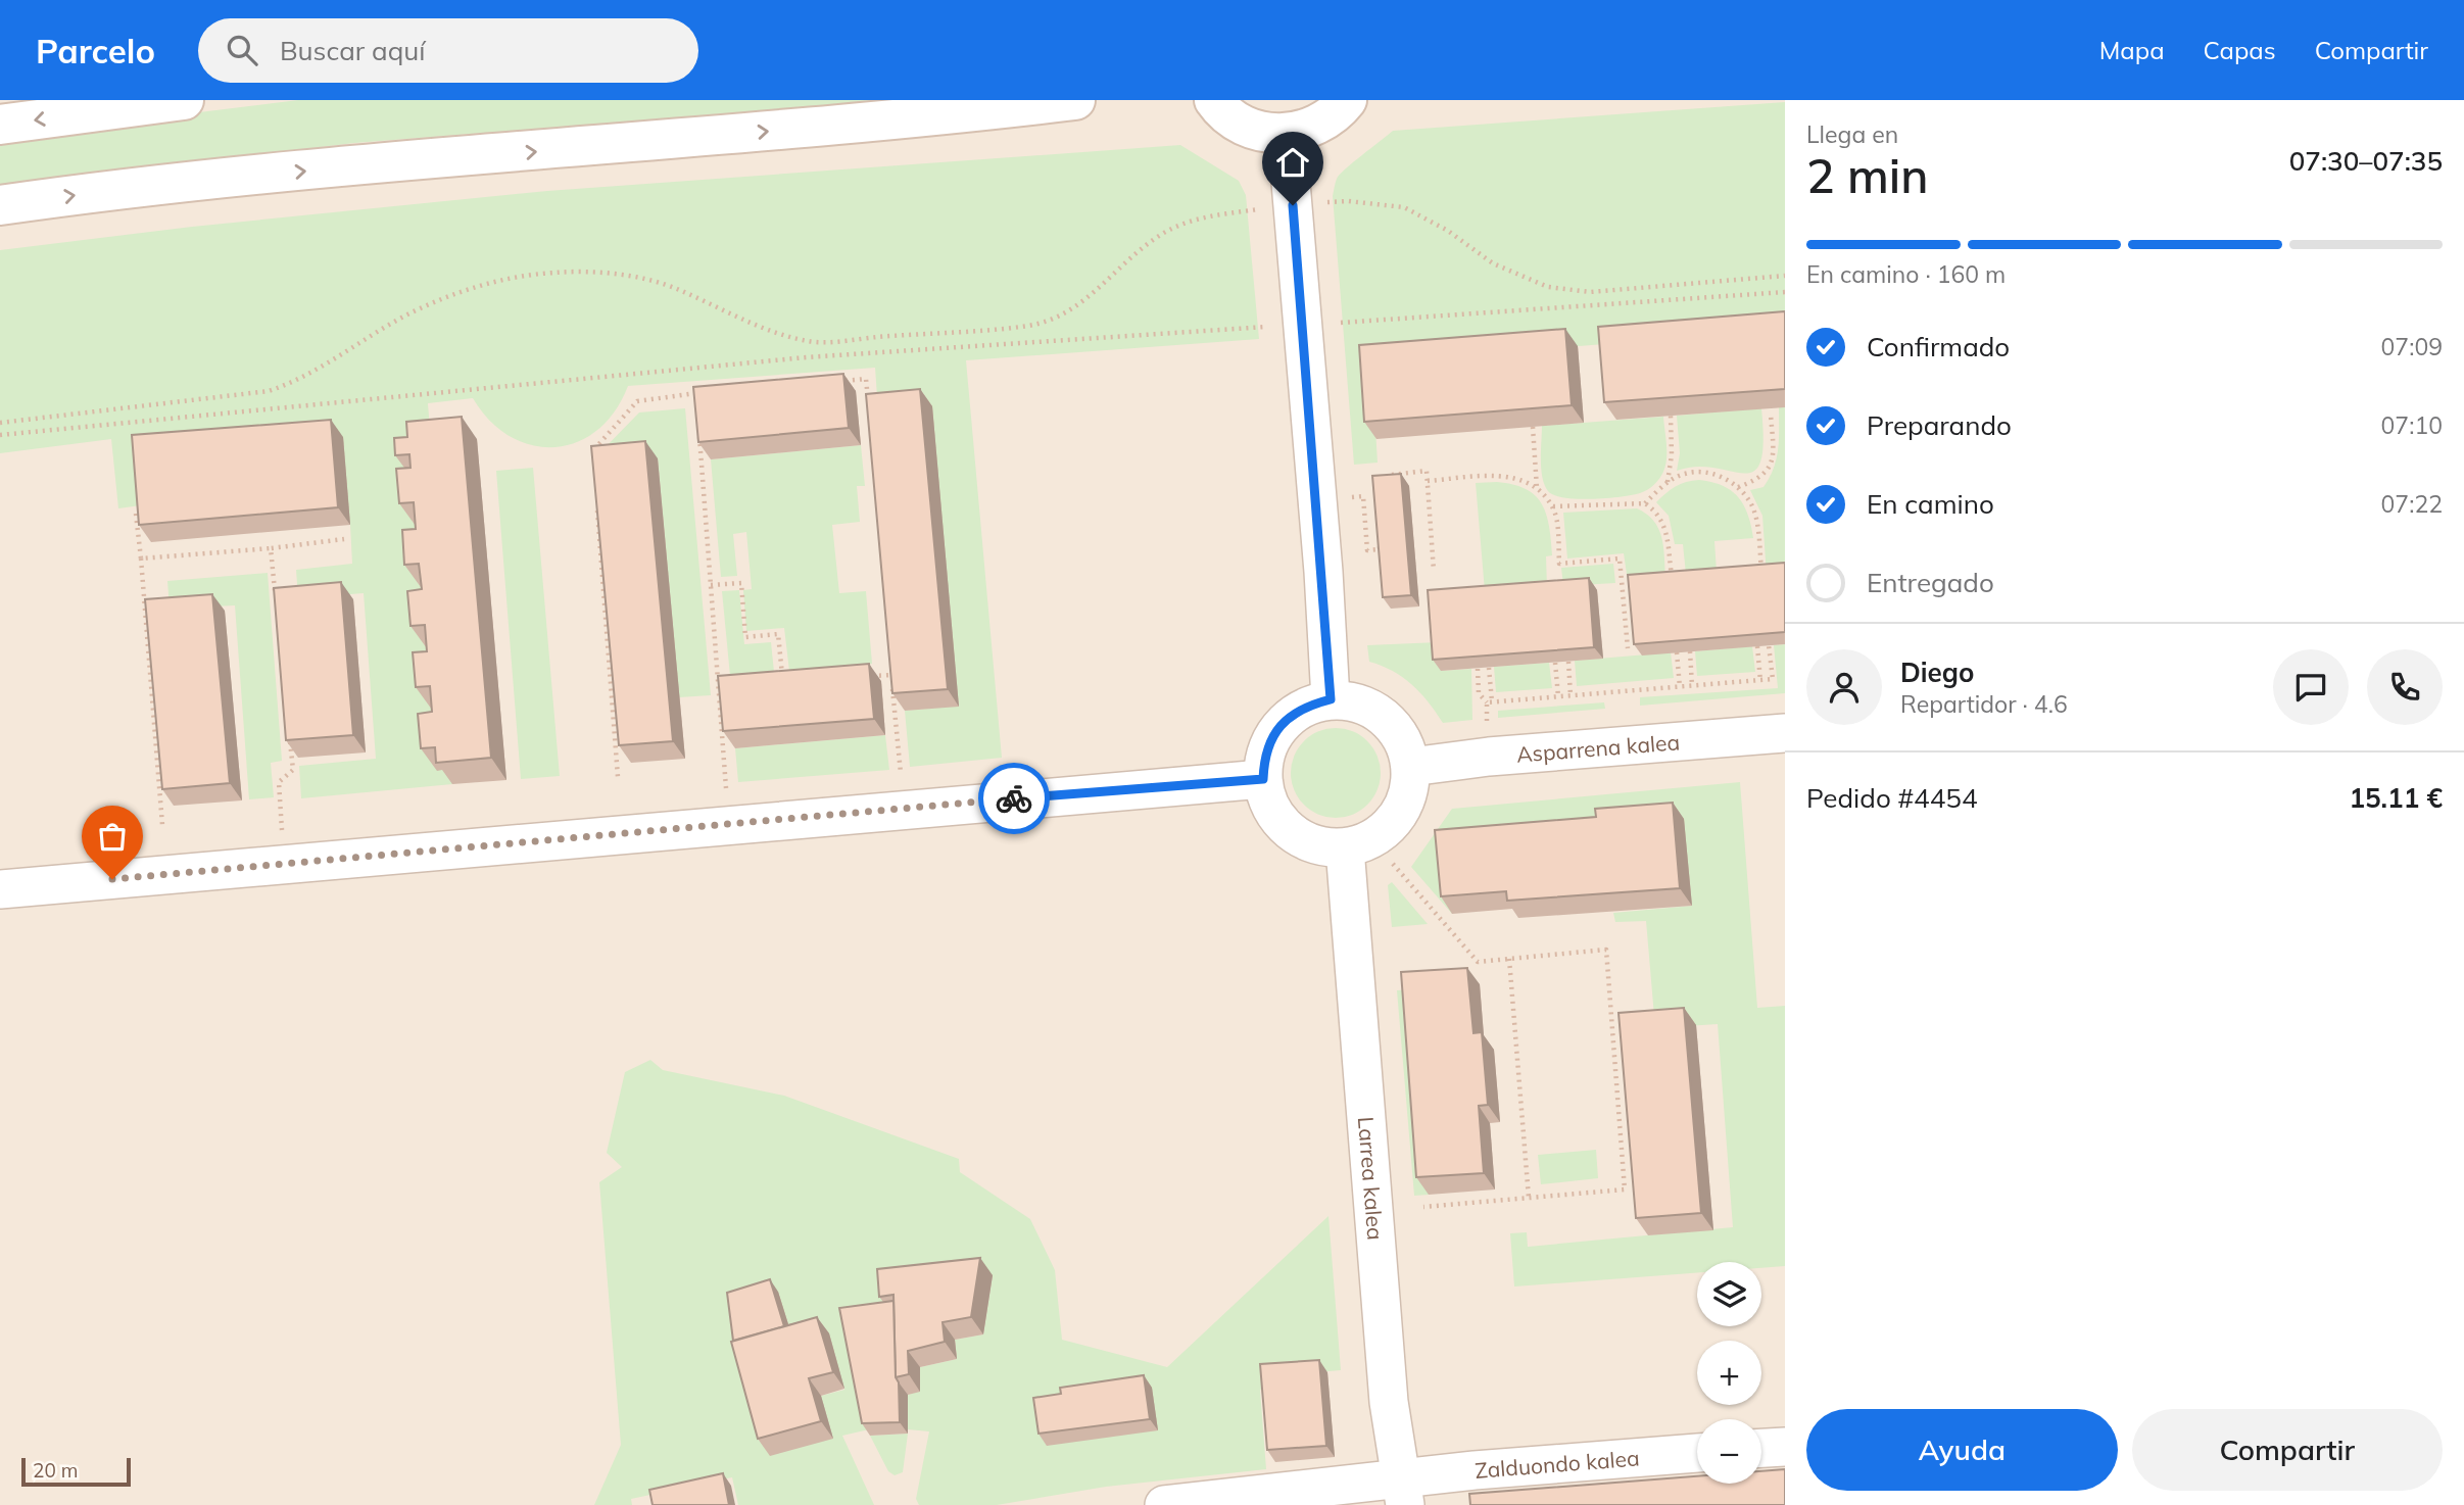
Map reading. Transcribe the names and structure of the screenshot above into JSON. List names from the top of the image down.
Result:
{
  "streets": {
    "street": ["Asparrena kalea", "Larrea kalea", "Zalduondo kalea"]
  },
  "crossings": [
    ["Asparrena kalea", "Larrea kalea"],
    ["Larrea kalea", "Zalduondo kalea"]
  ],
  "scale_bar": "20 m",
  "page": {
    "header": "Parcelo",
    "search": "Buscar aquí",
    "nav": ["Mapa", "Capas", "Compartir"],
    "heading": ["2 min", "Llega en", "07:30–07:35"],
    "panel": [
      "Diego",
      "Repartidor · 4.6",
      "Pedido #4454",
      "15.11 €"
    ],
    "bar": "En camino · 160 m",
    "list": [
      ["Confirmado", "07:09"],
      ["Preparando", "07:10"],
      ["En camino", "07:22"],
      "Entregado"
    ],
    "map_buttons": ["+", "−"],
    "buttons": ["Ayuda", "Compartir"],
    "scale": "20 m"
  }
}
